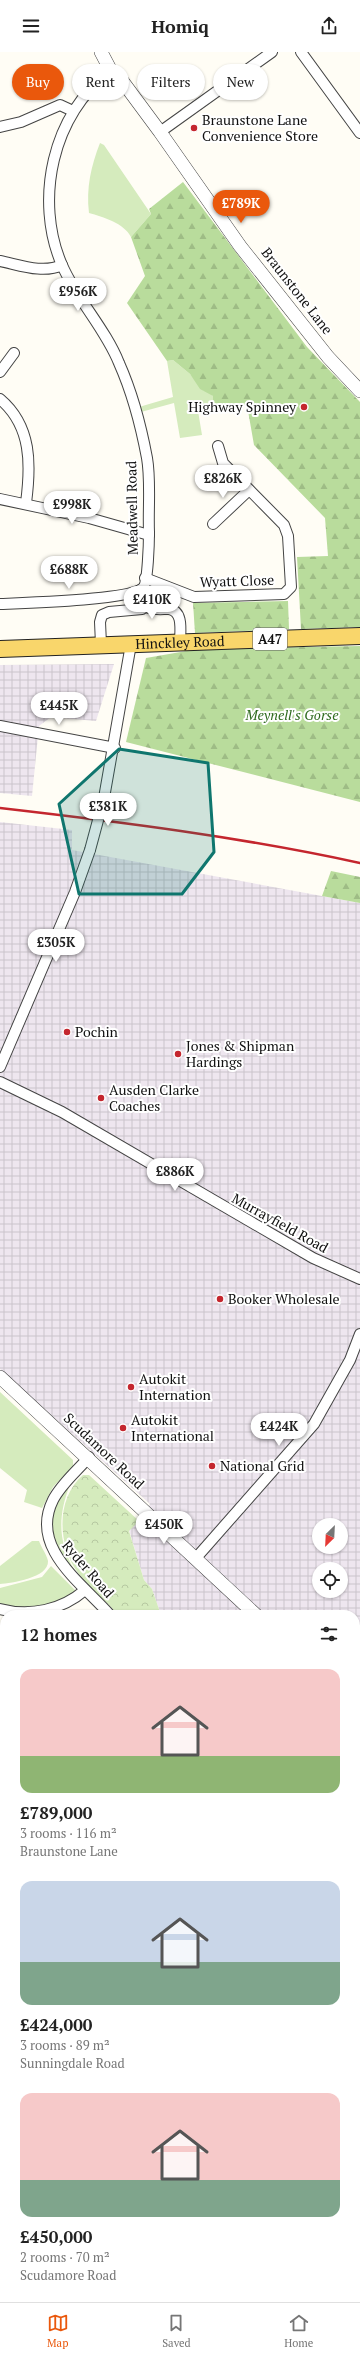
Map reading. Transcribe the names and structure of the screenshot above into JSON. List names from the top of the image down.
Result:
{
  "streets": {
    "main road": ["A47", "Hinckley Road"],
    "street": [
      "Braunstone Lane",
      "Meadwell Road",
      "Wyatt Close",
      "Murrayfield Road",
      "Scudamore Road",
      "Ryder Road"
    ]
  },
  "crossings": [
    ["Meadwell Road", "Wyatt Close"],
    ["Scudamore Road", "Ryder Road"]
  ],
  "parks": ["Meynell's Gorse"],
  "places": [
    "Braunstone Lane Convenience Store",
    "Highway Spinney",
    "Pochin",
    "Jones & Shipman Hardings",
    "Ausden Clarke Coaches",
    "Booker Wholesale",
    "Autokit Internation",
    "Autokit International",
    "National Grid"
  ],
  "north": "bottom left",
  "page": {
    "header": "Homiq",
    "chip": [
      "Buy",
      "Rent",
      "Filters",
      "New"
    ],
    "price": [
      "£789K",
      "£956K",
      "£826K",
      "£998K",
      "£688K",
      "£410K",
      "£445K",
      "£381K",
      "£305K",
      "£886K",
      "£424K",
      "£450K"
    ],
    "heading": "12 homes",
    "list": [
      {
        "name": "£789,000",
        "note": "3 rooms · 116 m² · Braunstone Lane"
      },
      {
        "name": "£424,000",
        "note": "3 rooms · 89 m² · Sunningdale Road"
      },
      {
        "name": "£450,000",
        "note": "2 rooms · 70 m² · Scudamore Road"
      }
    ],
    "tabs": ["Map", "Saved", "Home"]
  }
}
